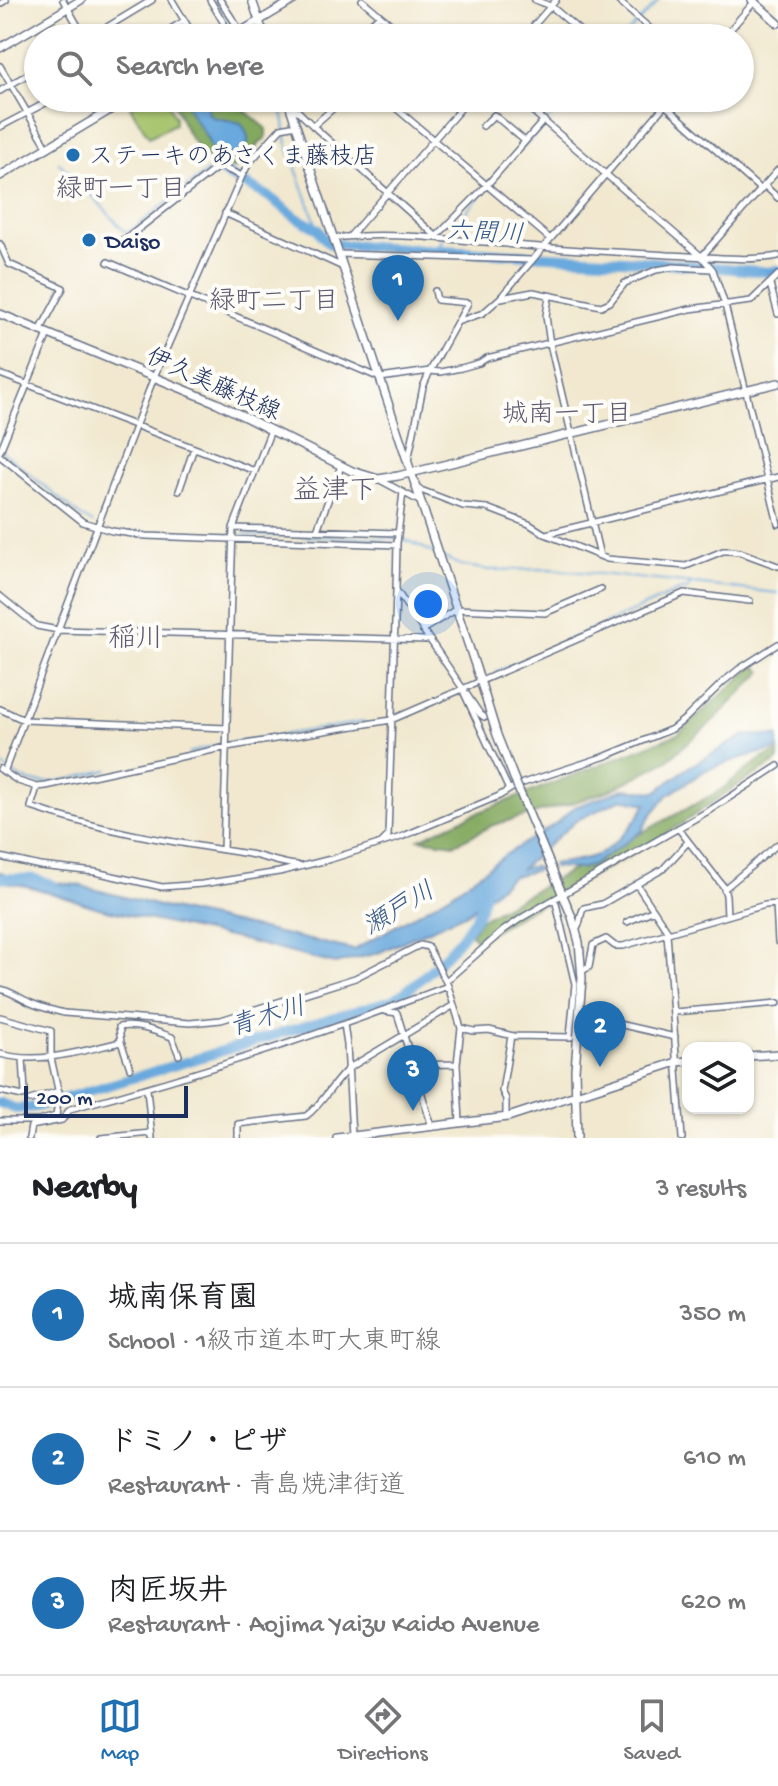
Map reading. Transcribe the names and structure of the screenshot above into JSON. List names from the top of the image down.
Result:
{
  "streets": {
    "main road": ["伊久美藤枝線"]
  },
  "districts": [
    "緑町一丁目",
    "緑町二丁目",
    "城南一丁目",
    "益津下",
    "稲川"
  ],
  "water": ["六間川", "瀬戸川", "青木川"],
  "places": ["ステーキのあさくま藤枝店", "Daiso"],
  "scale_bar": "200 m",
  "page": {
    "search": "Search here",
    "pins": ["1", "2", "3"],
    "scale": "200 m",
    "heading": ["Nearby", "3 results"],
    "list": [
      {
        "mark": "1",
        "name": "城南保育園",
        "note": "School · 1級市道本町大東町線",
        "value": "350 m"
      },
      {
        "mark": "2",
        "name": "ドミノ・ピザ",
        "note": "Restaurant · 青島焼津街道",
        "value": "610 m"
      },
      {
        "mark": "3",
        "name": "肉匠坂井",
        "note": "Restaurant · Aojima Yaizu Kaido Avenue",
        "value": "620 m"
      }
    ],
    "nav": ["Map", "Directions", "Saved"]
  }
}
